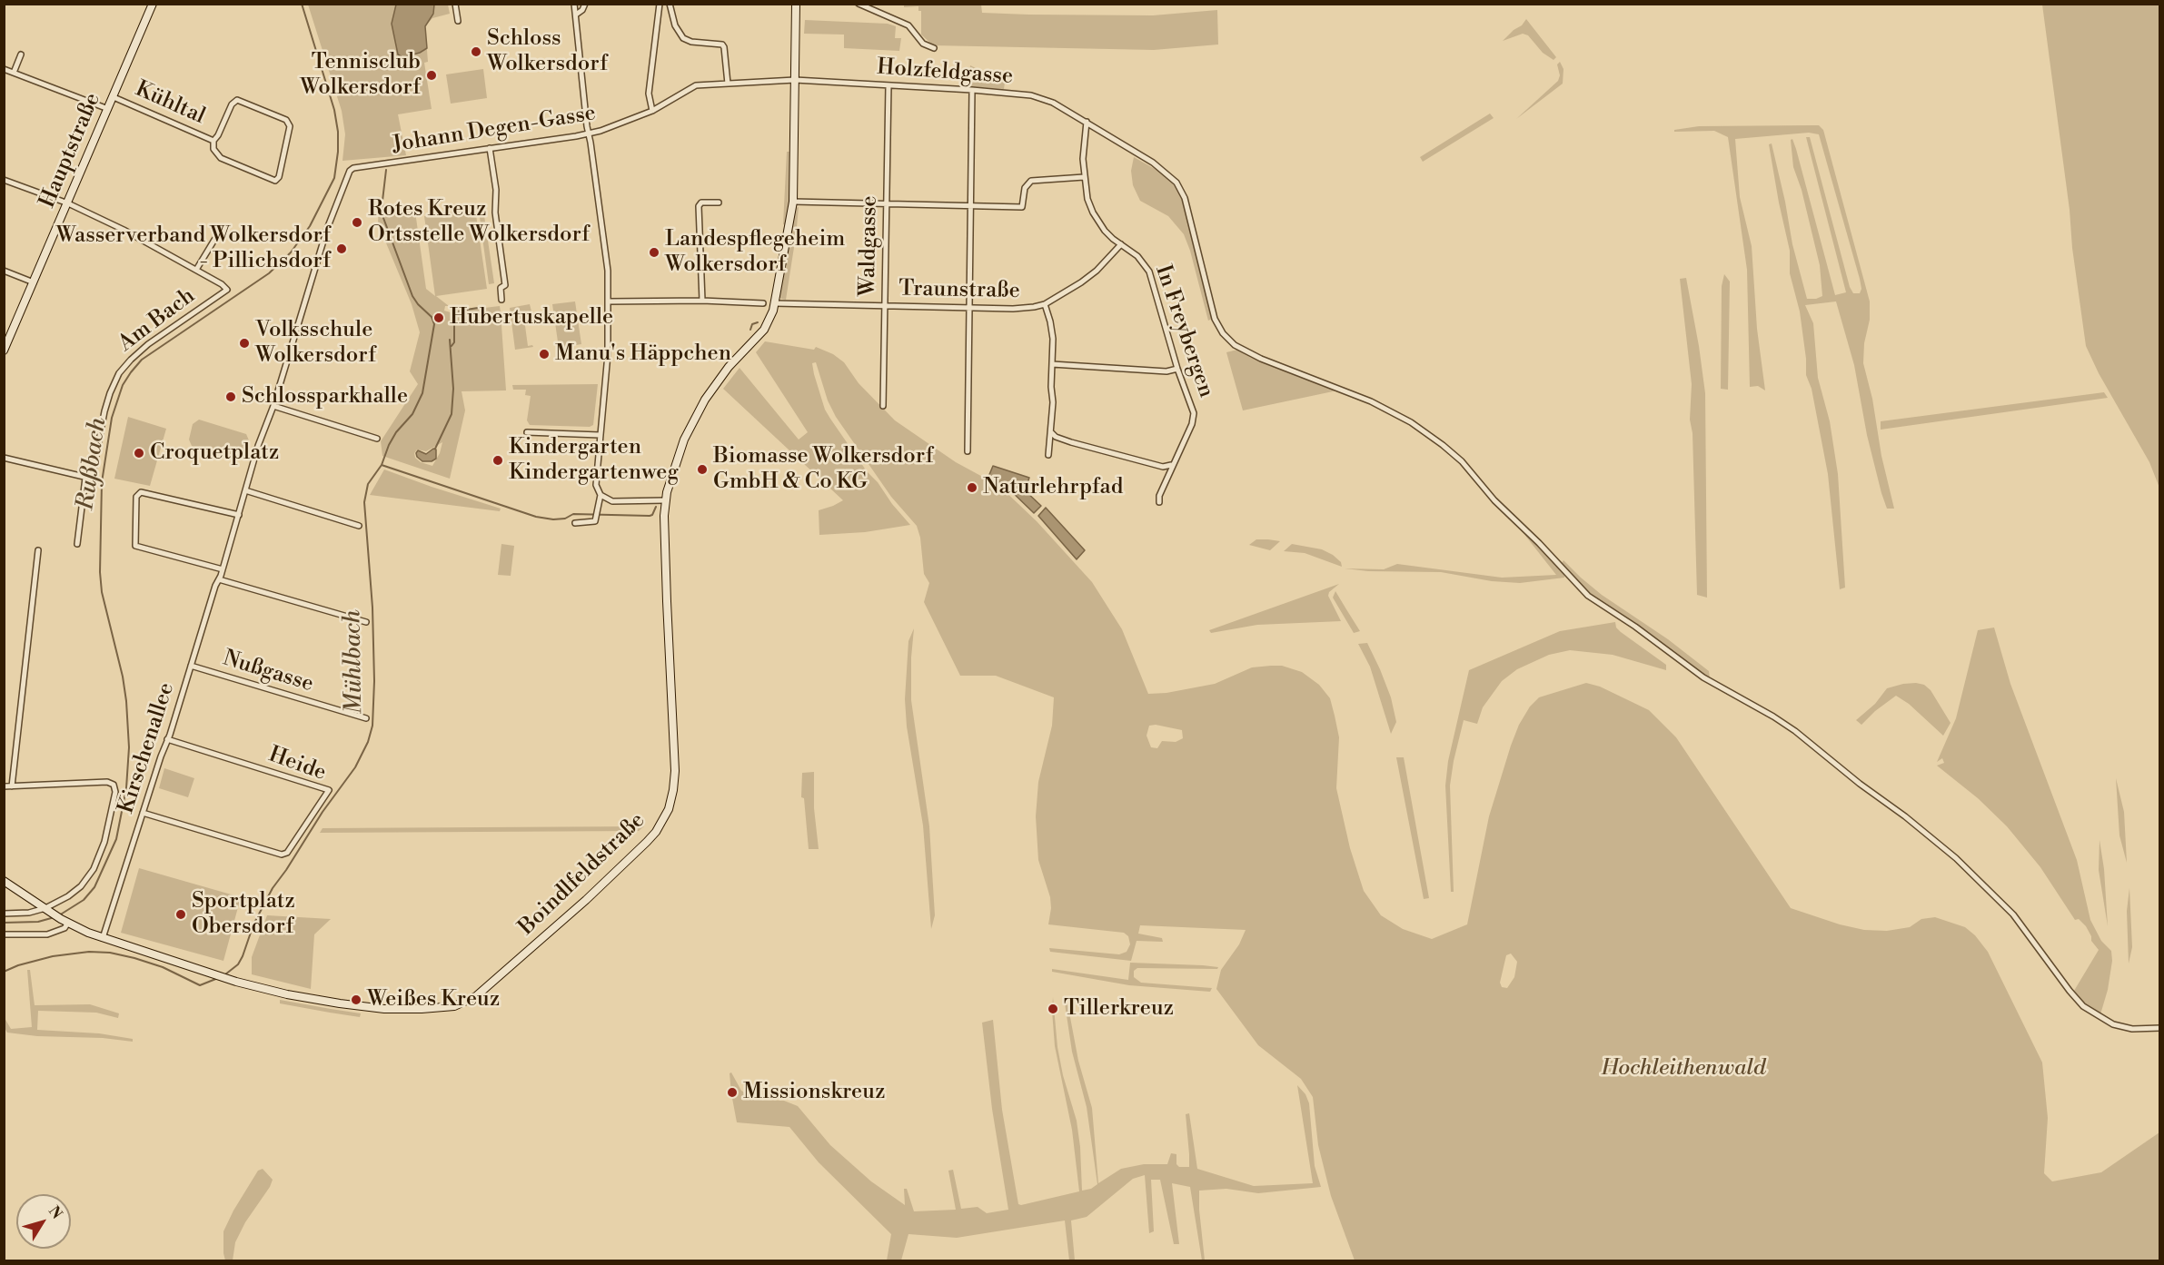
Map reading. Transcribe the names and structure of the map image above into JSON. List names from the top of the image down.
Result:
{
  "streets": {
    "street": [
      "Holzfeldgasse",
      "Kühltal",
      "Johann Degen-Gasse",
      "Hauptstraße",
      "Waldgasse",
      "Traunstraße",
      "Am Bach",
      "In Freybergen",
      "Nußgasse",
      "Kirschenallee",
      "Heide",
      "Boindlfeldstraße"
    ]
  },
  "crossings": [
    ["Holzfeldgasse", "Johann Degen-Gasse"],
    ["Holzfeldgasse", "Waldgasse"],
    ["Holzfeldgasse", "In Freybergen"],
    ["Holzfeldgasse", "Boindlfeldstraße"],
    ["Kühltal", "Hauptstraße"],
    ["Johann Degen-Gasse", "Kirschenallee"],
    ["Johann Degen-Gasse", "Boindlfeldstraße"],
    ["Waldgasse", "Traunstraße"],
    ["Traunstraße", "In Freybergen"],
    ["Traunstraße", "Boindlfeldstraße"],
    ["Nußgasse", "Kirschenallee"],
    ["Kirschenallee", "Heide"],
    ["Kirschenallee", "Boindlfeldstraße"]
  ],
  "water": ["Rußbach", "Mühlbach"],
  "parks": ["Hochleithenwald"],
  "places": [
    "Schloss Wolkersdorf",
    "Tennisclub Wolkersdorf",
    "Rotes Kreuz Ortsstelle Wolkersdorf",
    "Wasserverband Wolkersdorf - Pillichsdorf",
    "Landespflegeheim Wolkersdorf",
    "Hubertuskapelle",
    "Volksschule Wolkersdorf",
    "Manu's Häppchen",
    "Schlossparkhalle",
    "Croquetplatz",
    "Kindergarten Kindergartenweg",
    "Biomasse Wolkersdorf GmbH & Co KG",
    "Naturlehrpfad",
    "Sportplatz Obersdorf",
    "Weißes Kreuz",
    "Tillerkreuz",
    "Missionskreuz"
  ],
  "north": "top right"
}
